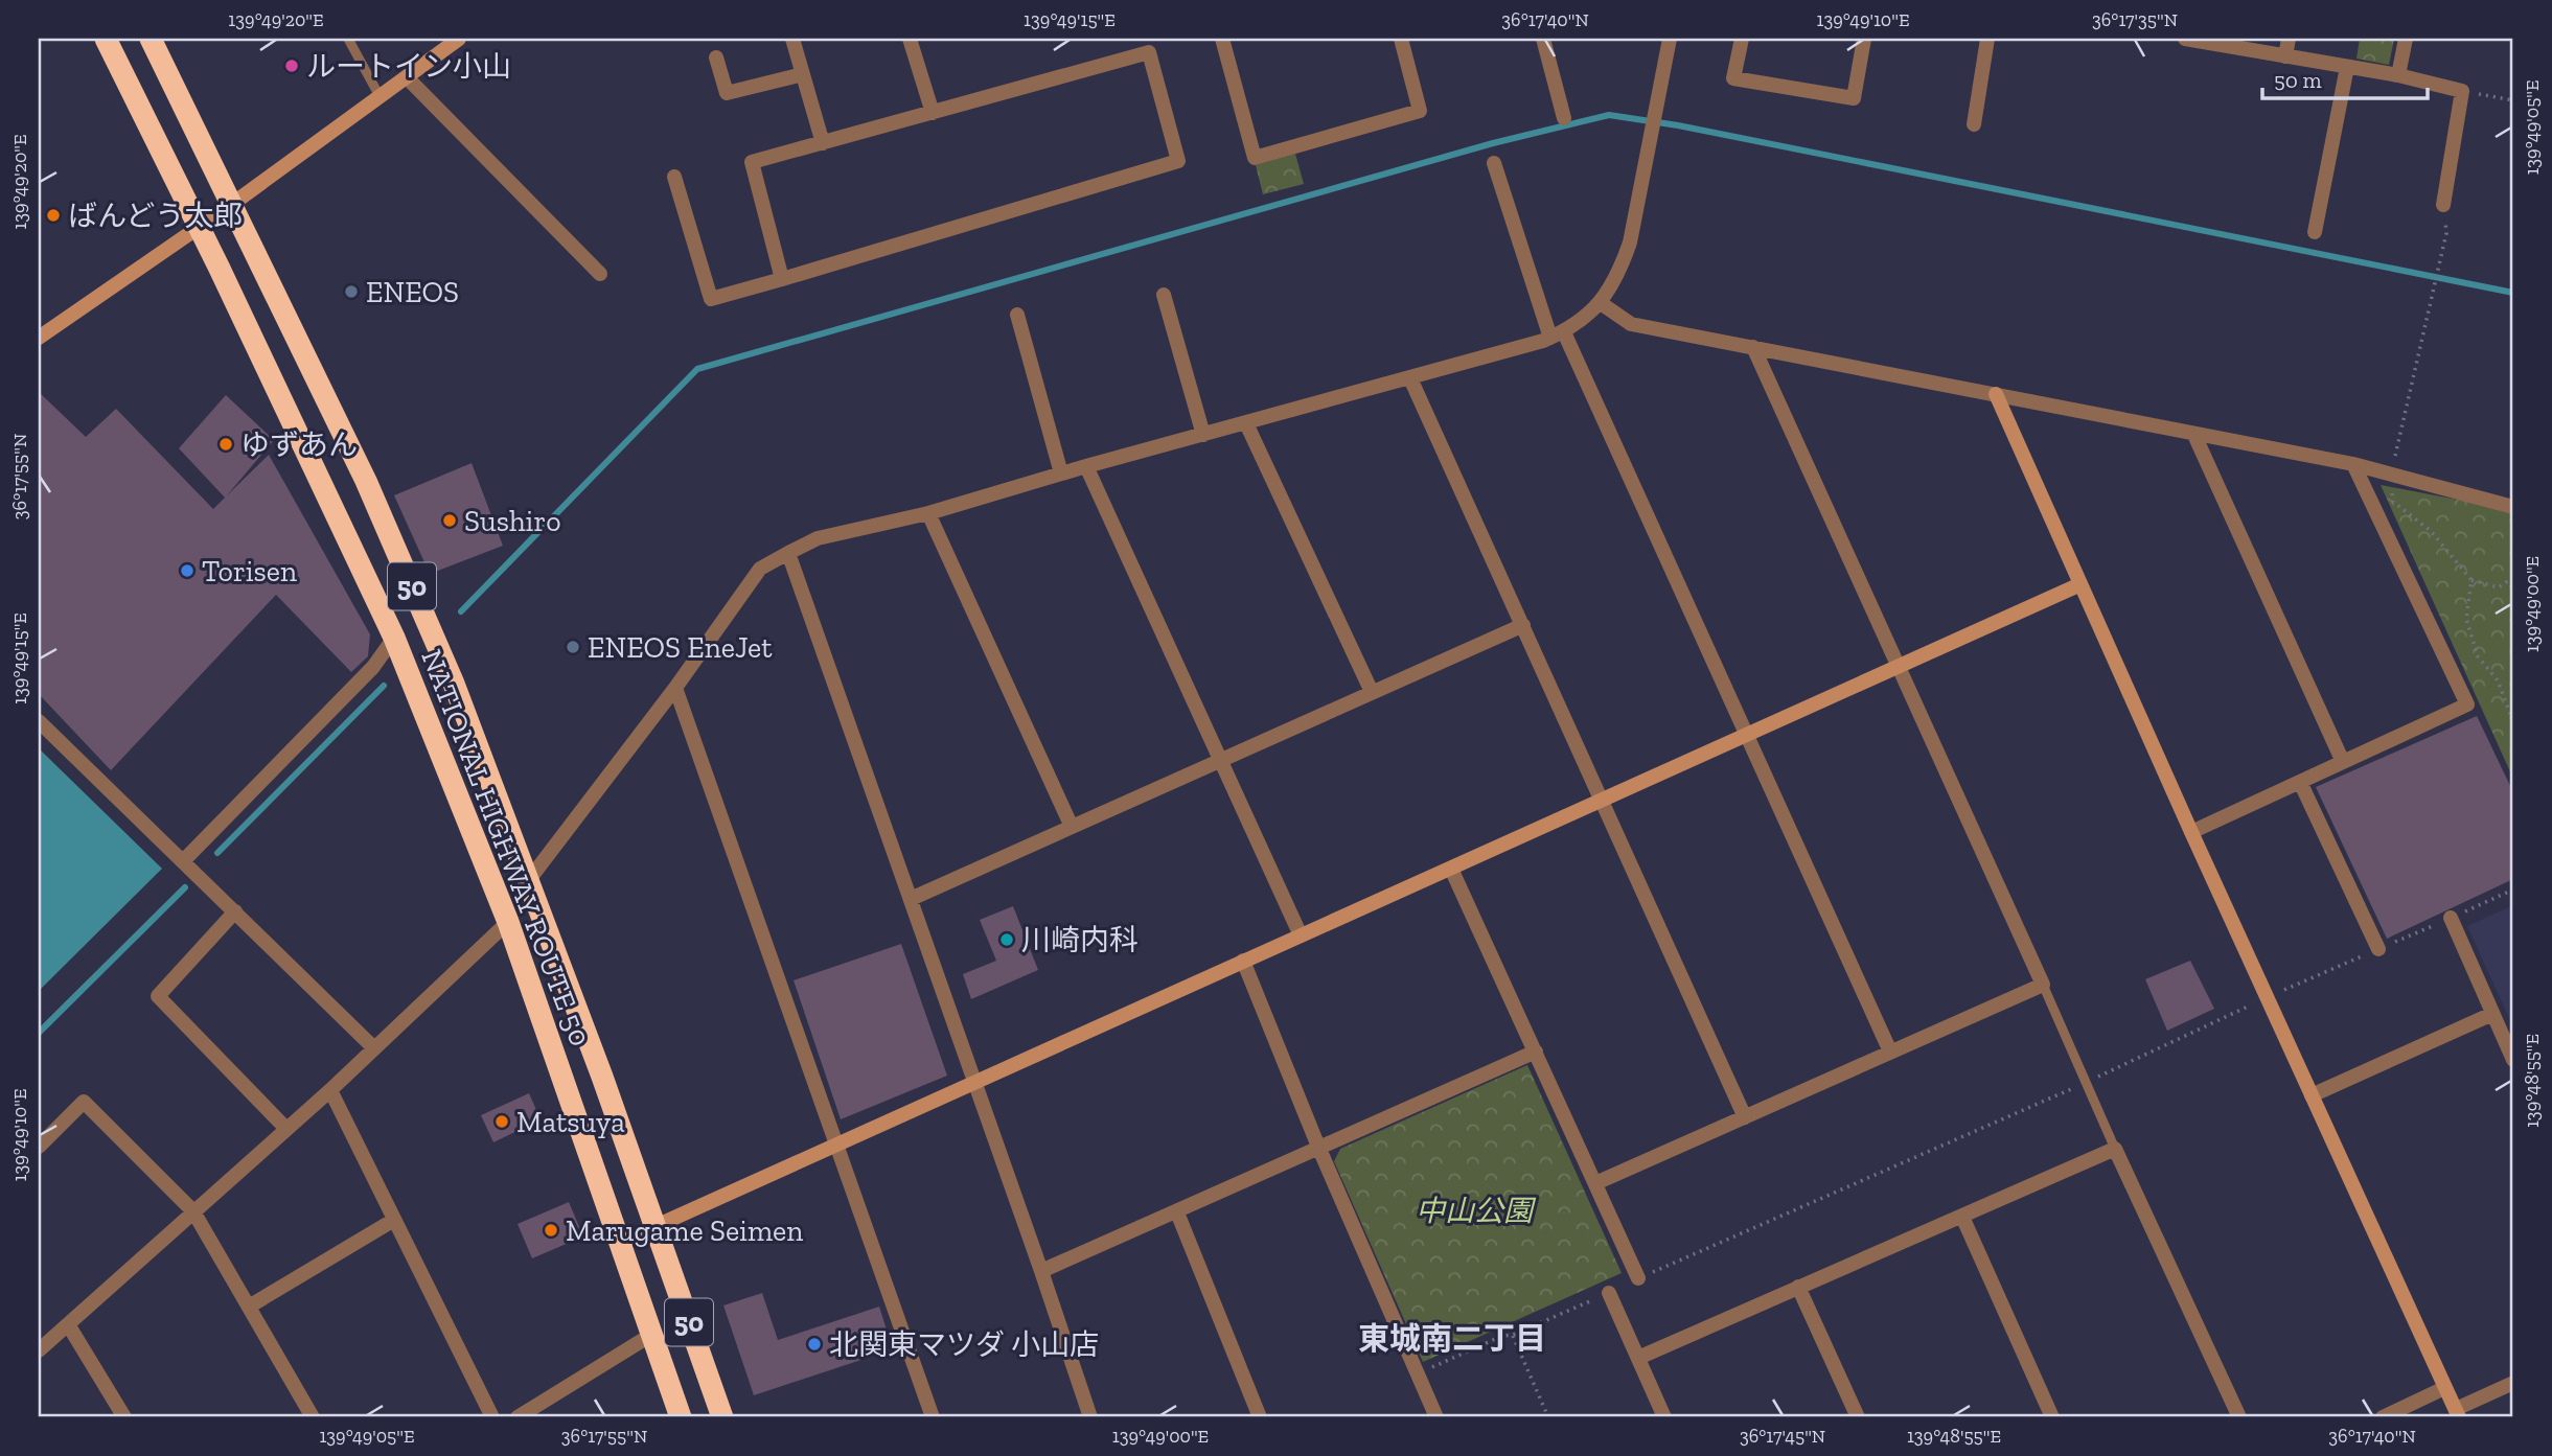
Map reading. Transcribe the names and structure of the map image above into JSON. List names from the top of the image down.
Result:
{
  "streets": {
    "highway": ["50", "NATIONAL HIGHWAY ROUTE 50"]
  },
  "districts": ["東城南二丁目"],
  "parks": ["中山公園"],
  "places": [
    "ルートイン小山",
    "ばんどう太郎",
    "ENEOS",
    "ゆずあん",
    "Sushiro",
    "Torisen",
    "ENEOS EneJet",
    "川崎内科",
    "Matsuya",
    "Marugame Seimen",
    "北関東マツダ 小山店"
  ],
  "scale_bar": "50 m",
  "coordinates": [
    "139°49'20\"E",
    "139°49'15\"E",
    "36°17'40\"N",
    "139°49'10\"E",
    "36°17'35\"N",
    "139°49'05\"E",
    "36°17'55\"N",
    "139°49'00\"E",
    "139°48'55\"E",
    "36°17'45\"N"
  ]
}
